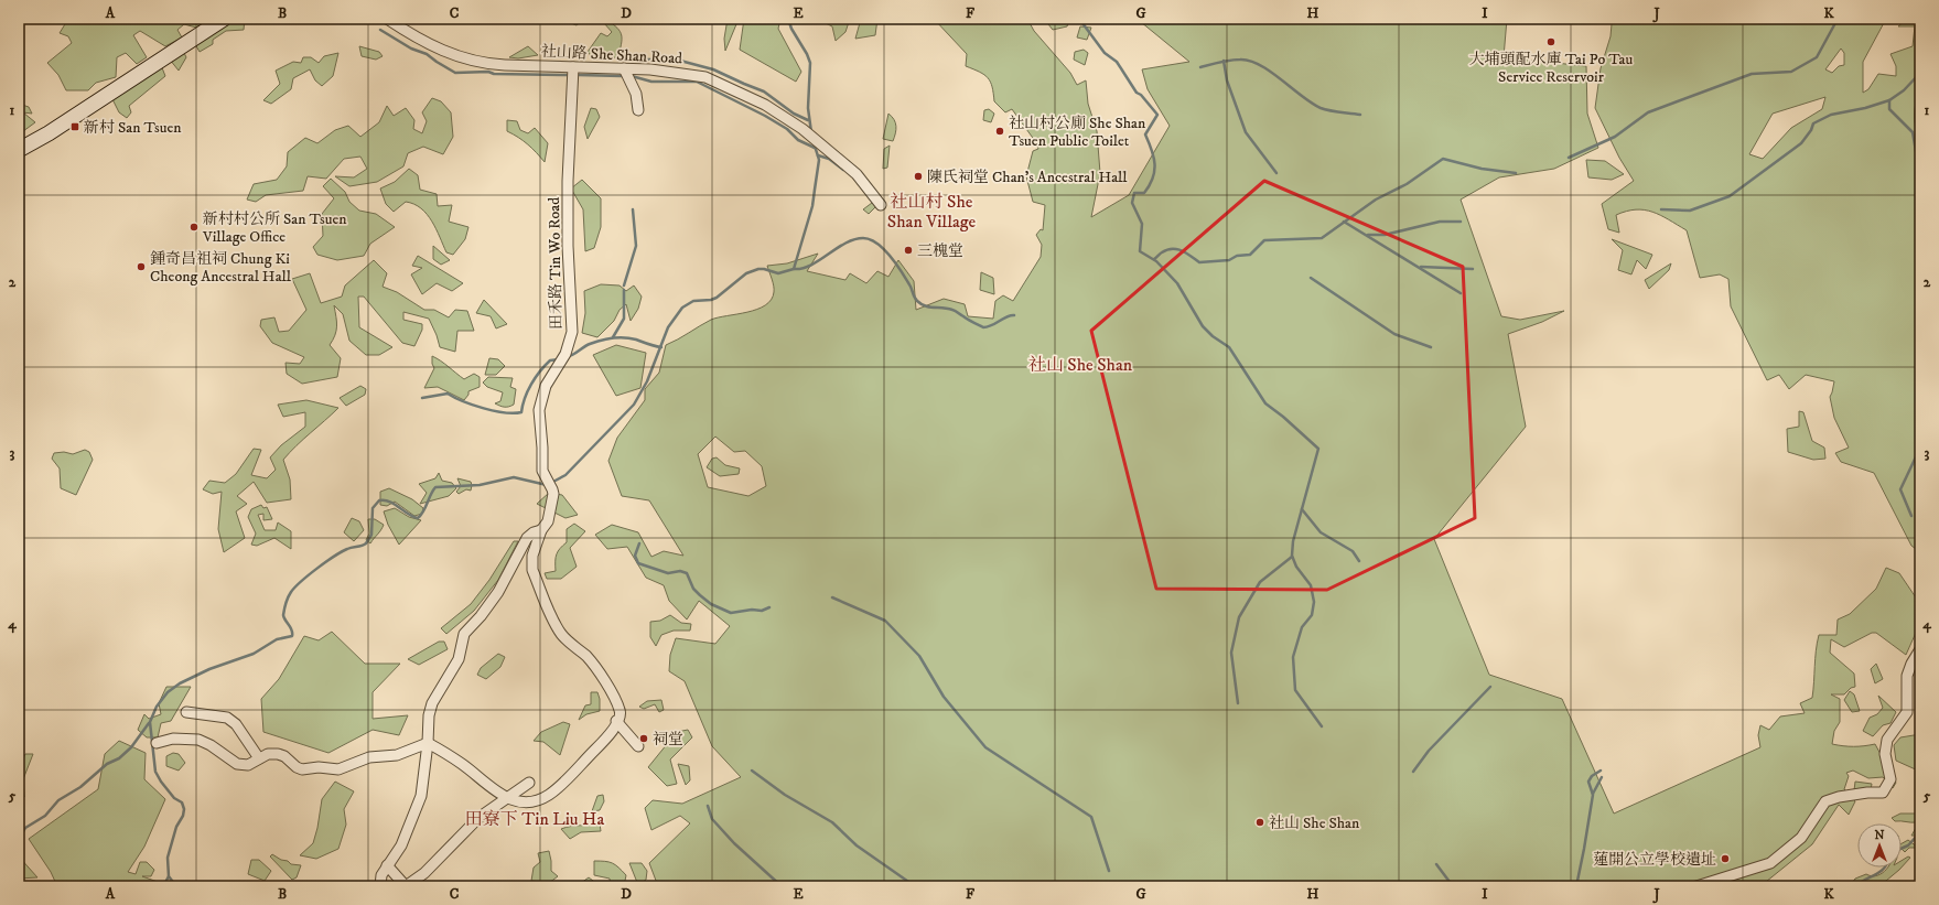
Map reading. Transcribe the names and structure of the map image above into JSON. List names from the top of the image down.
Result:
{
  "streets": {
    "street": ["社山路 She Shan Road", "田禾路 Tin Wo Road"]
  },
  "crossings": [
    ["社山路 She Shan Road", "田禾路 Tin Wo Road"]
  ],
  "districts": ["社山村 She Shan Village", "社山 She Shan", "田寮下 Tin Liu Ha"],
  "places": {
    "other": [
      "大埔頭配水庫 Tai Po Tau Service Reservoir",
      "社山村公廁 She Shan Tsuen Public Toilet",
      "陳氏祠堂 Chan's Ancestral Hall",
      "新村村公所 San Tsuen Village Office",
      "三槐堂",
      "鍾奇昌祖祠 Chung Ki Cheong Ancestral Hall",
      "祠堂",
      "社山 She Shan",
      "蓮開公立學校遺址"
    ],
    "transit": ["新村 San Tsuen"]
  },
  "north": "top",
  "grid": {
    "columns": [
      "A",
      "B",
      "C",
      "D",
      "E",
      "F",
      "G",
      "H",
      "I",
      "J",
      "K"
    ],
    "rows": [
      "1",
      "2",
      "3",
      "4",
      "5"
    ]
  }
}
